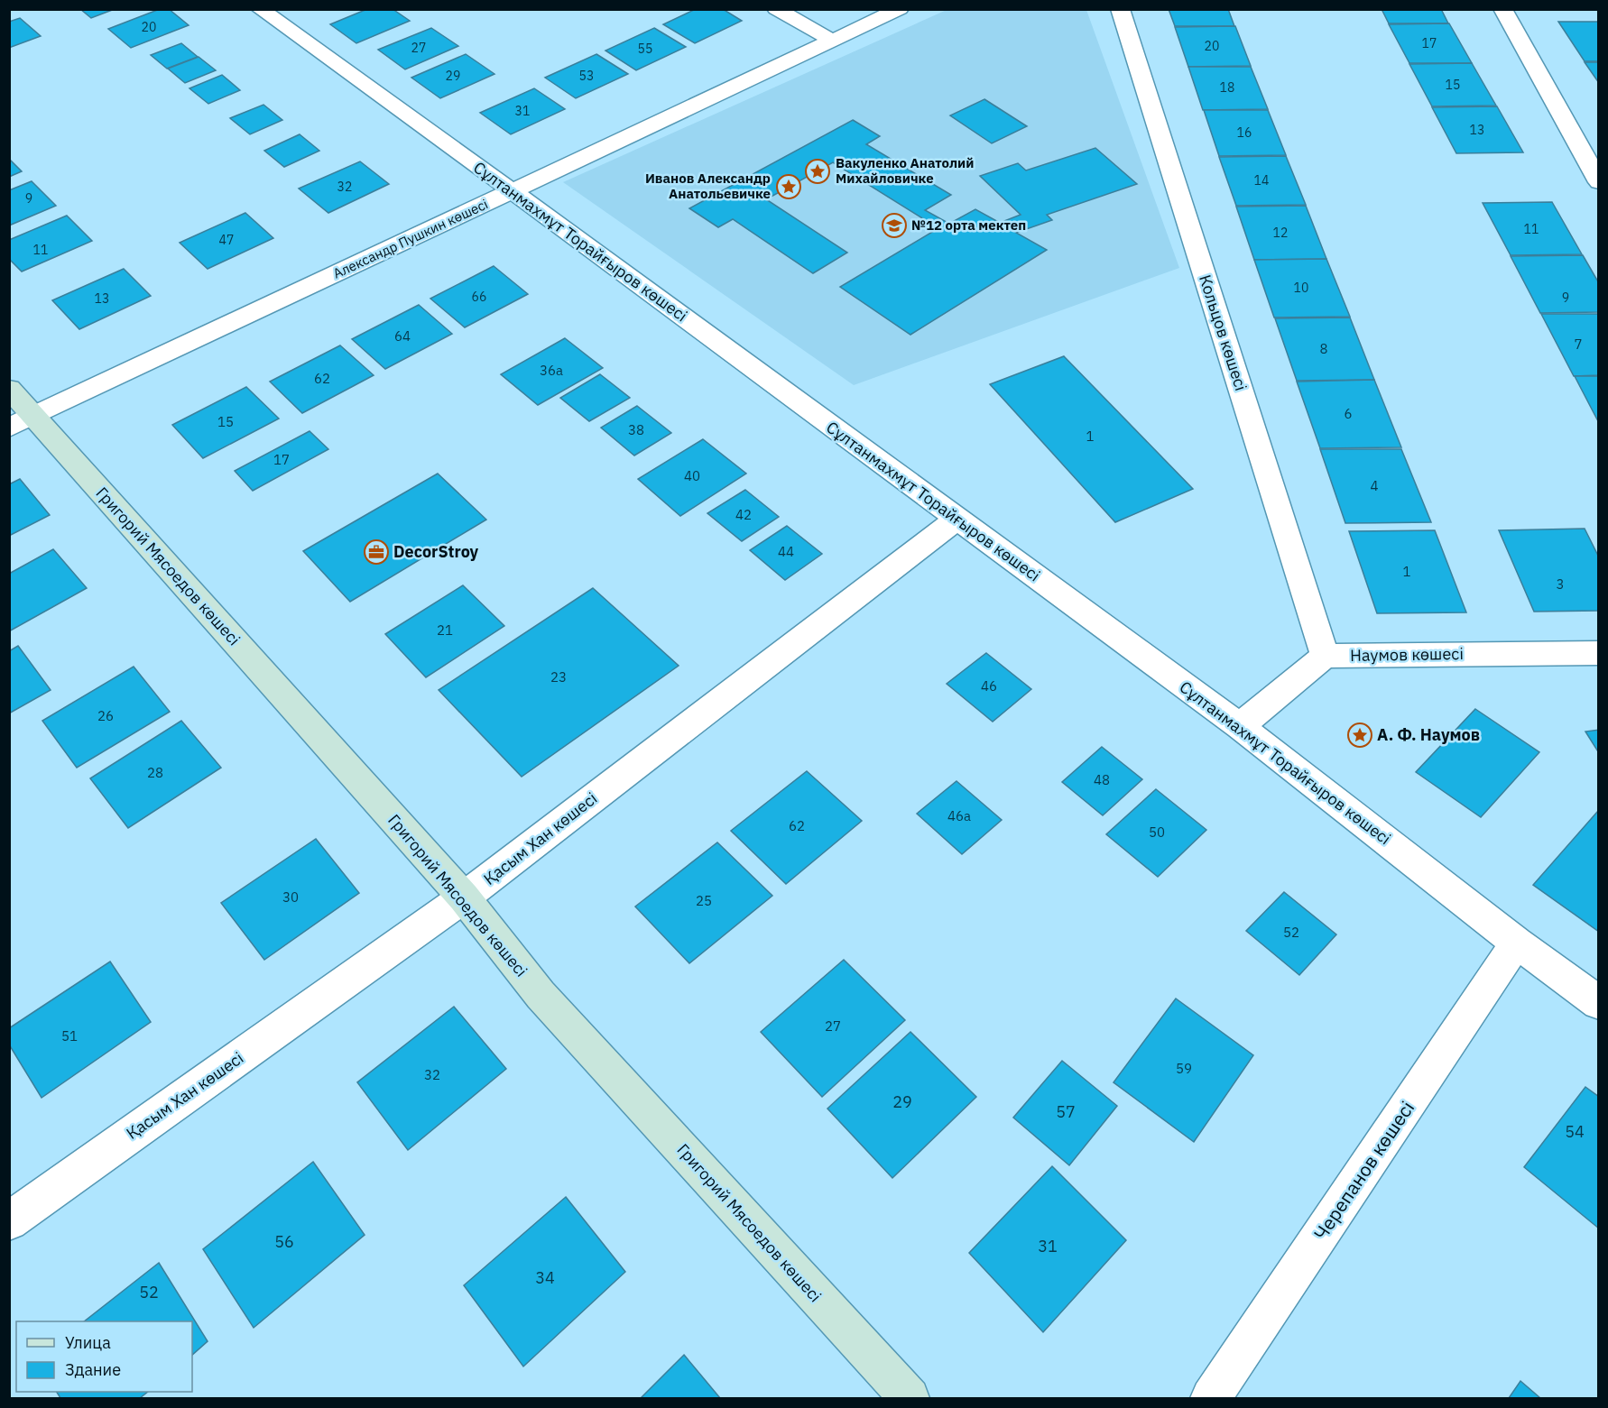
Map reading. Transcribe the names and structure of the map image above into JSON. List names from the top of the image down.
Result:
{
  "streets": {
    "main road": ["Григорий Мясоедов көшесі"],
    "street": [
      "Александр Пушкин көшесі",
      "Сұлтанмахмұт Торайғыров көшесі",
      "Кольцов көшесі",
      "Наумов көшесі",
      "Қасым Хан көшесі",
      "Черепанов көшесі"
    ]
  },
  "crossings": [
    ["Александр Пушкин көшесі", "Сұлтанмахмұт Торайғыров көшесі"],
    ["Александр Пушкин көшесі", "Григорий Мясоедов көшесі"],
    ["Сұлтанмахмұт Торайғыров көшесі", "Қасым Хан көшесі"],
    ["Сұлтанмахмұт Торайғыров көшесі", "Черепанов көшесі"],
    ["Кольцов көшесі", "Наумов көшесі"],
    ["Григорий Мясоедов көшесі", "Қасым Хан көшесі"]
  ],
  "places": {
    "place": ["Вакуленко Анатолий Михайловичке", "Иванов Александр Анатольевичке", "А. Ф. Наумов"],
    "school or university": ["№12 орта мектеп"],
    "office": ["DecorStroy"]
  },
  "house_numbers": [
    "20",
    "17",
    "20",
    "27",
    "55",
    "29",
    "53",
    "15",
    "18",
    "31",
    "13",
    "16",
    "14",
    "32",
    "9",
    "11",
    "12",
    "47",
    "11",
    "10",
    "66",
    "9",
    "13",
    "64",
    "7",
    "8",
    "36а",
    "62",
    "6",
    "15",
    "38",
    "1",
    "17",
    "40",
    "4",
    "42",
    "44",
    "1",
    "3",
    "21",
    "23",
    "46",
    "26",
    "28",
    "48",
    "46а",
    "62",
    "50",
    "30",
    "25",
    "52",
    "27",
    "51",
    "59",
    "32",
    "29",
    "57",
    "54",
    "56",
    "31",
    "34",
    "52"
  ],
  "legend": ["Улица", "Здание"]
}
